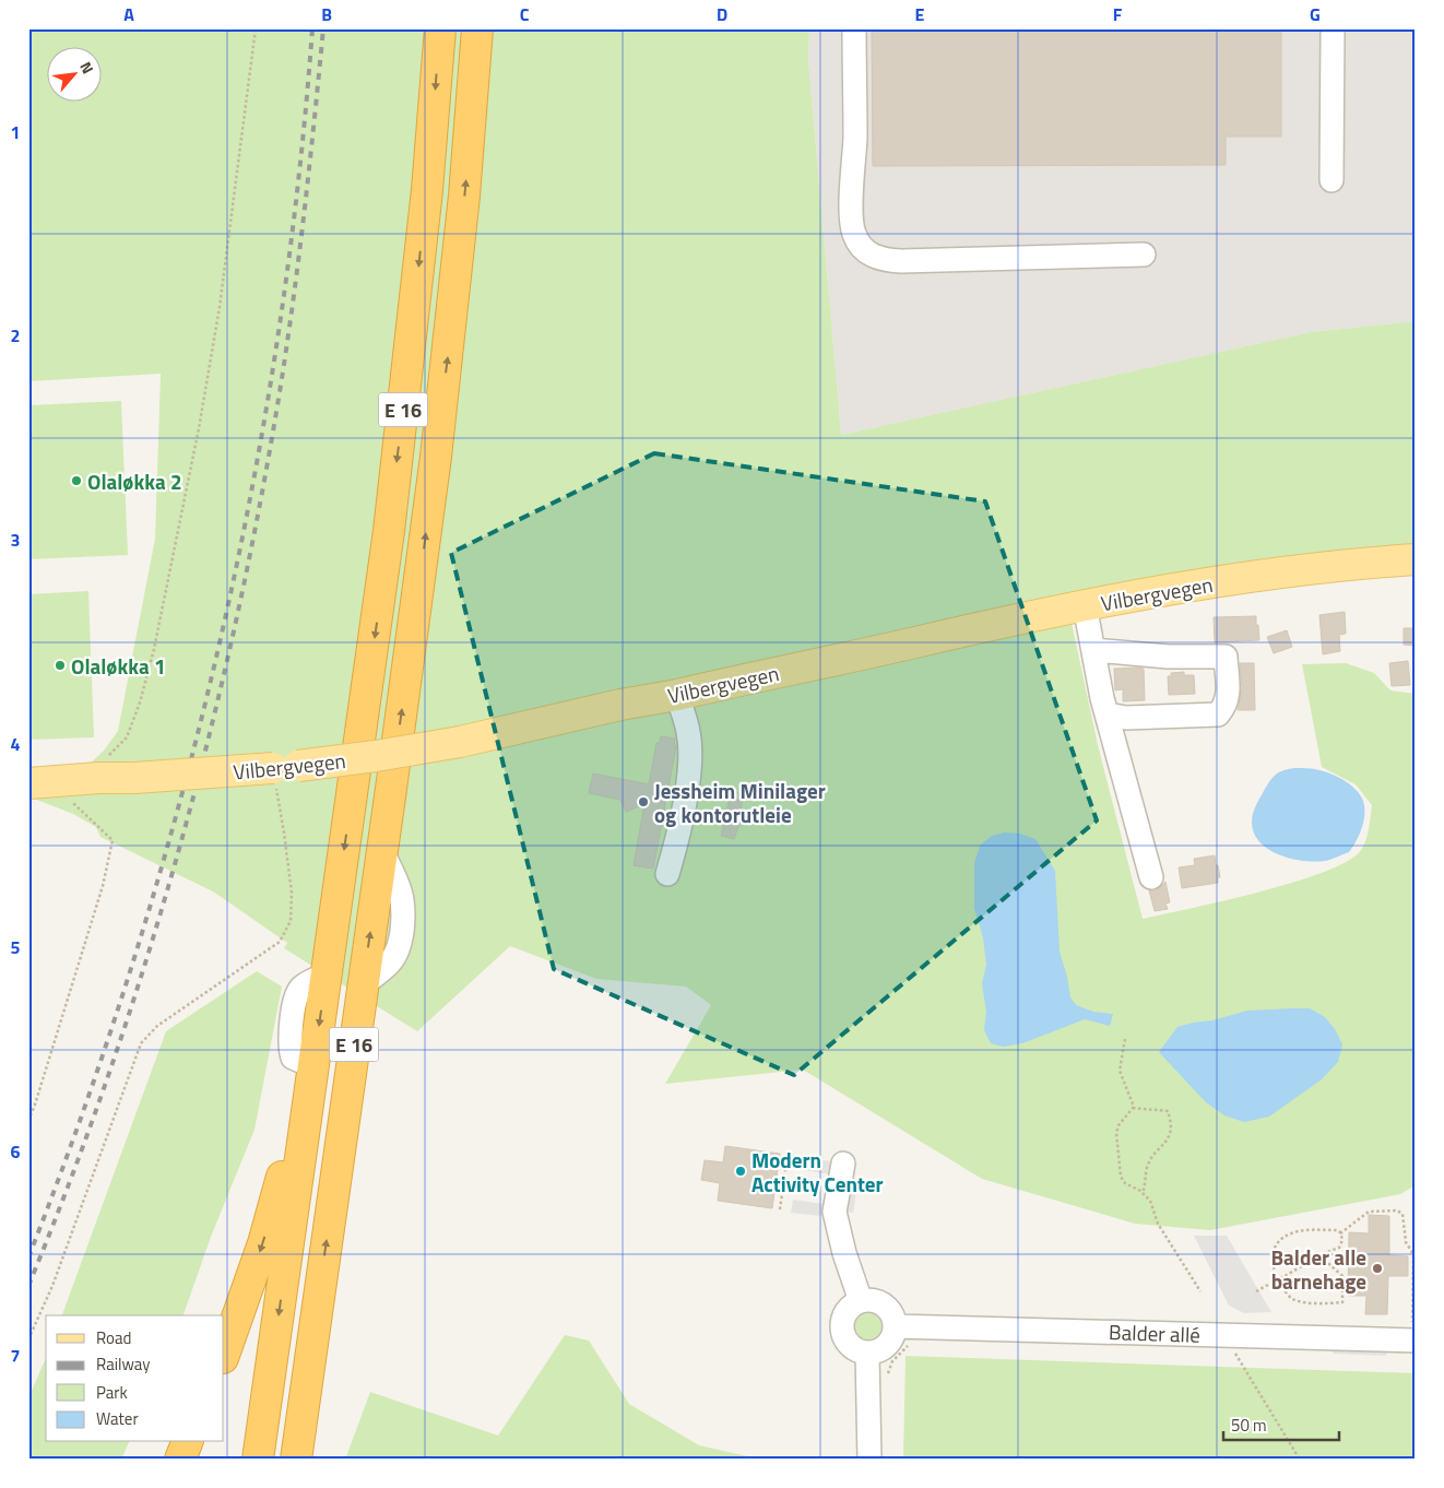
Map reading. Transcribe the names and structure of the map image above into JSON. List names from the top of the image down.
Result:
{
  "streets": {
    "highway": ["E 16"],
    "main road": ["Vilbergvegen"],
    "street": ["Balder allé"]
  },
  "places": [
    "Olaløkka 2",
    "Olaløkka 1",
    "Jessheim Minilager og kontorutleie",
    "Modern Activity Center",
    "Balder alle barnehage"
  ],
  "legend": [
    "Road",
    "Railway",
    "Park",
    "Water"
  ],
  "scale_bar": "50 m",
  "north": "top right",
  "grid": {
    "columns": [
      "A",
      "B",
      "C",
      "D",
      "E",
      "F",
      "G"
    ],
    "rows": [
      "1",
      "2",
      "3",
      "4",
      "5",
      "6",
      "7"
    ]
  }
}
